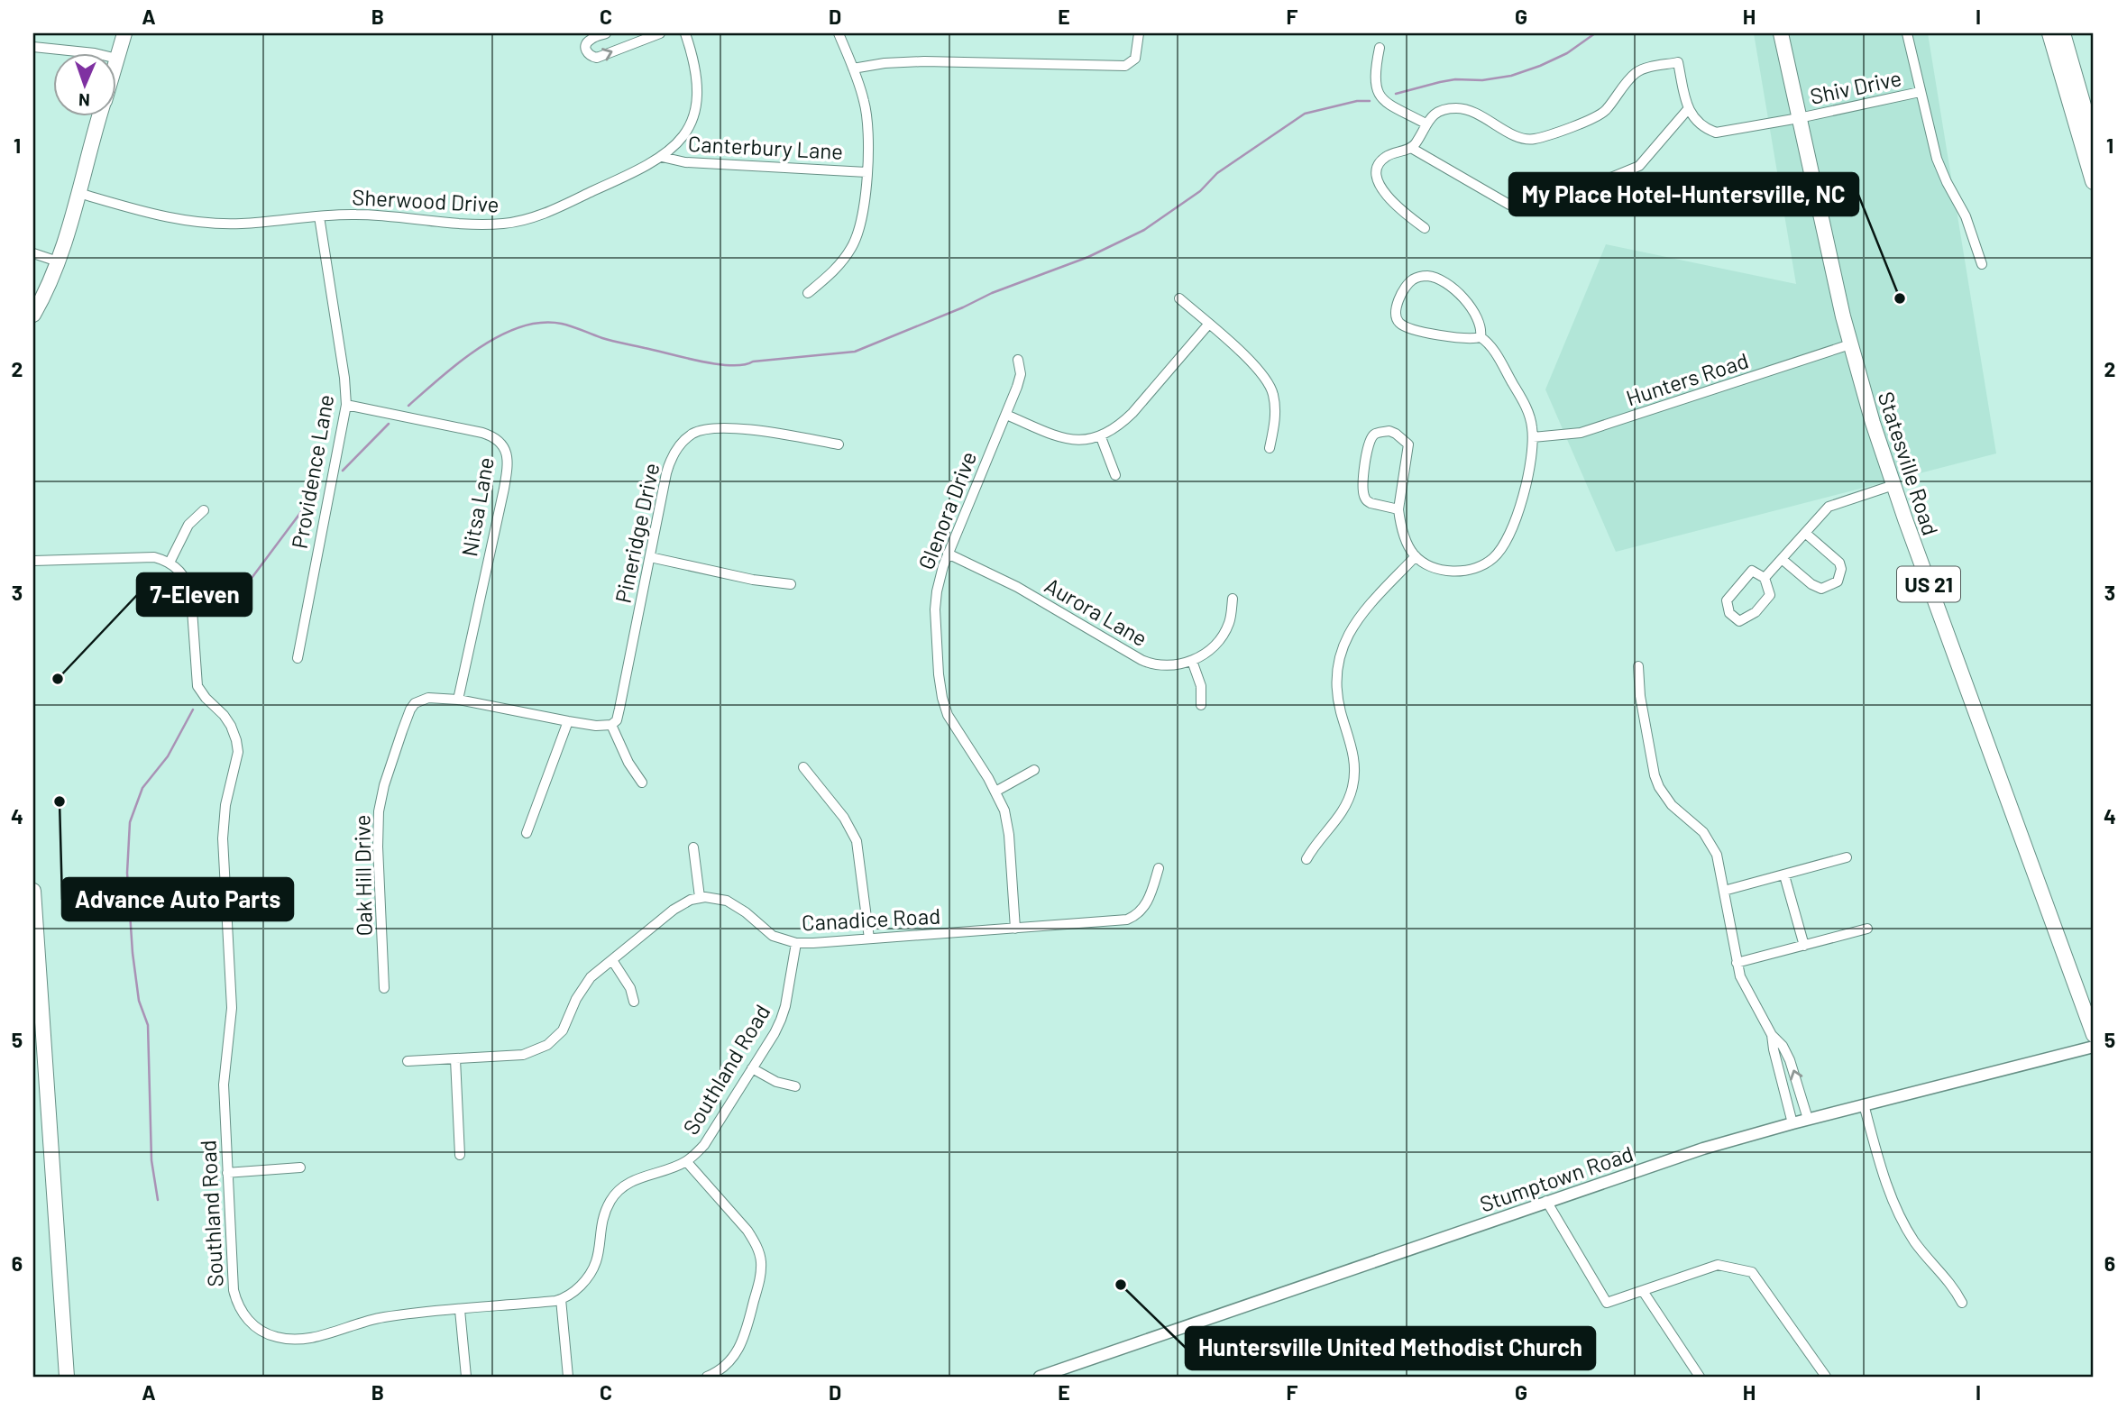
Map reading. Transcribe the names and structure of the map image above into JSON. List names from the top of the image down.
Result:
{
  "streets": {
    "main road": ["Statesville Road", "US 21"],
    "street": [
      "Shiv Drive",
      "Canterbury Lane",
      "Sherwood Drive",
      "Hunters Road",
      "Providence Lane",
      "Nitsa Lane",
      "Glenora Drive",
      "Pineridge Drive",
      "Aurora Lane",
      "Oak Hill Drive",
      "Canadice Road",
      "Southland Road",
      "Stumptown Road"
    ]
  },
  "crossings": [
    ["Shiv Drive", "Statesville Road"],
    ["Canterbury Lane", "Sherwood Drive"],
    ["Sherwood Drive", "Providence Lane"],
    ["Hunters Road", "Statesville Road"],
    ["Providence Lane", "Nitsa Lane"],
    ["Nitsa Lane", "Oak Hill Drive"],
    ["Glenora Drive", "Aurora Lane"],
    ["Glenora Drive", "Canadice Road"],
    ["Pineridge Drive", "Oak Hill Drive"],
    ["Canadice Road", "Southland Road"]
  ],
  "places": [
    "My Place Hotel-Huntersville, NC",
    "7-Eleven",
    "Advance Auto Parts",
    "Huntersville United Methodist Church"
  ],
  "north": "bottom",
  "grid": {
    "columns": [
      "A",
      "B",
      "C",
      "D",
      "E",
      "F",
      "G",
      "H",
      "I"
    ],
    "rows": [
      "1",
      "2",
      "3",
      "4",
      "5",
      "6"
    ]
  }
}
